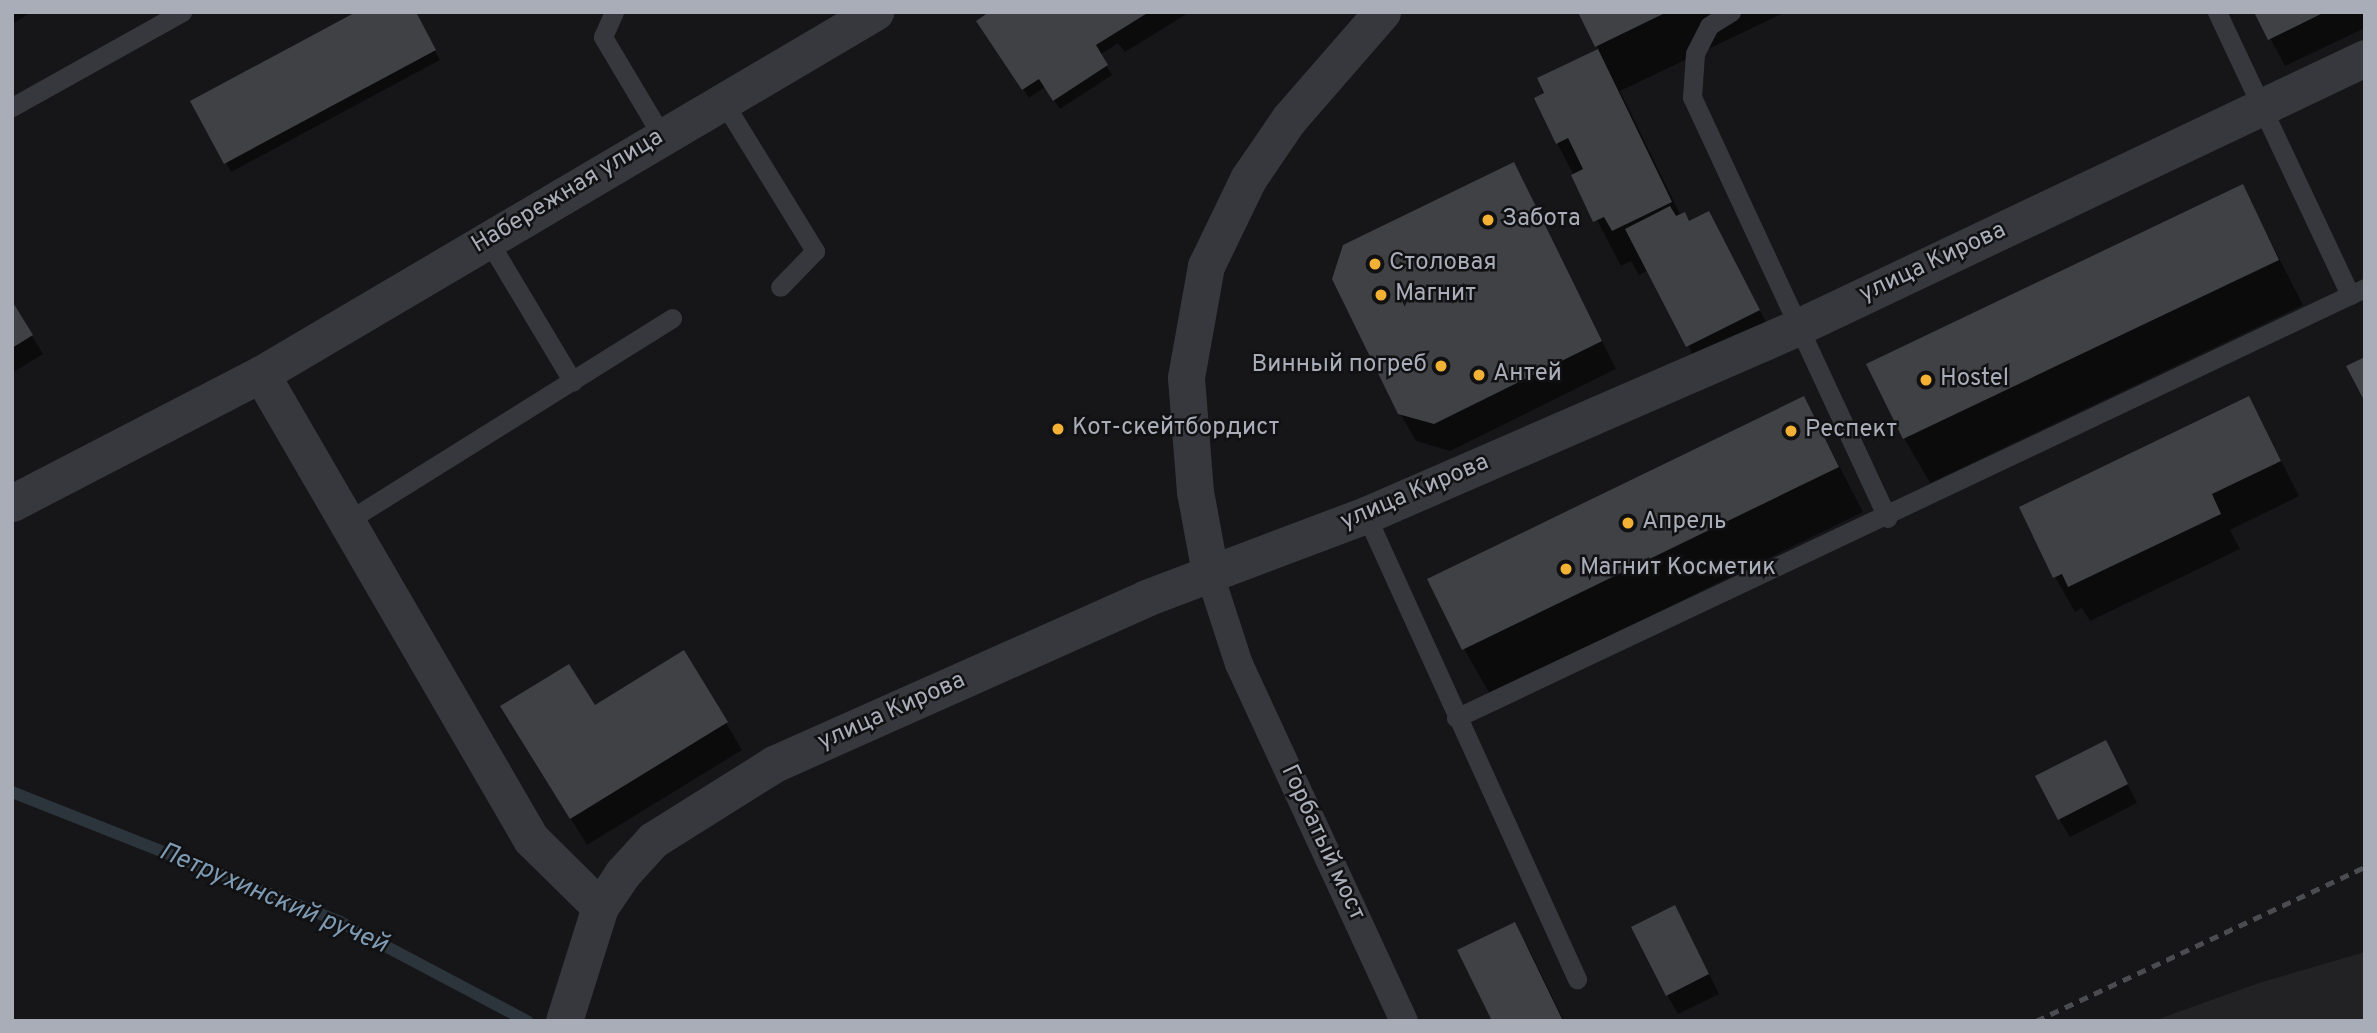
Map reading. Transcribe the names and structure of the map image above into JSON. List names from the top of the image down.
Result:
{
  "streets": {
    "street": ["Набережная улица", "улица Кирова", "Горбатый мост"]
  },
  "crossings": [
    ["улица Кирова", "Горбатый мост"]
  ],
  "water": ["Петрухинский ручей"],
  "places": [
    "Забота",
    "Столовая",
    "Магнит",
    "Винный погреб",
    "Антей",
    "Hostel",
    "Кот-скейтбордист",
    "Респект",
    "Апрель",
    "Магнит Косметик"
  ]
}
